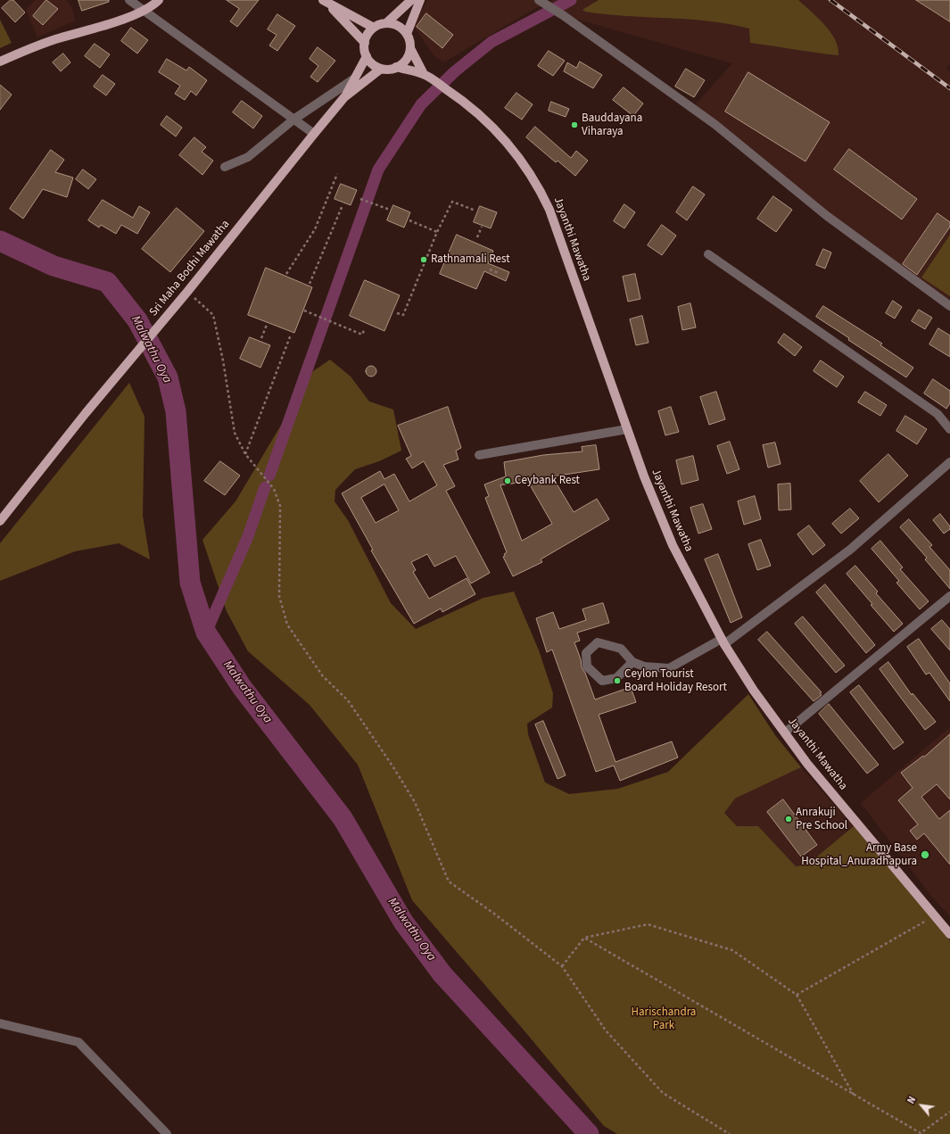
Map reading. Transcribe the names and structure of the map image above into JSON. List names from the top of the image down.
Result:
{
  "streets": {
    "main road": ["Jayanthi Mawatha", "Sri Maha Bodhi Mawatha"]
  },
  "crossings": [
    ["Jayanthi Mawatha", "Sri Maha Bodhi Mawatha"]
  ],
  "water": ["Malwathu Oya"],
  "parks": ["Harischandra Park"],
  "places": [
    "Bauddayana Viharaya",
    "Rathnamali Rest",
    "Ceybank Rest",
    "Ceylon Tourist Board Holiday Resort",
    "Anrakuji Pre School",
    "Army Base Hospital_Anuradhapura"
  ],
  "north": "top left"
}
